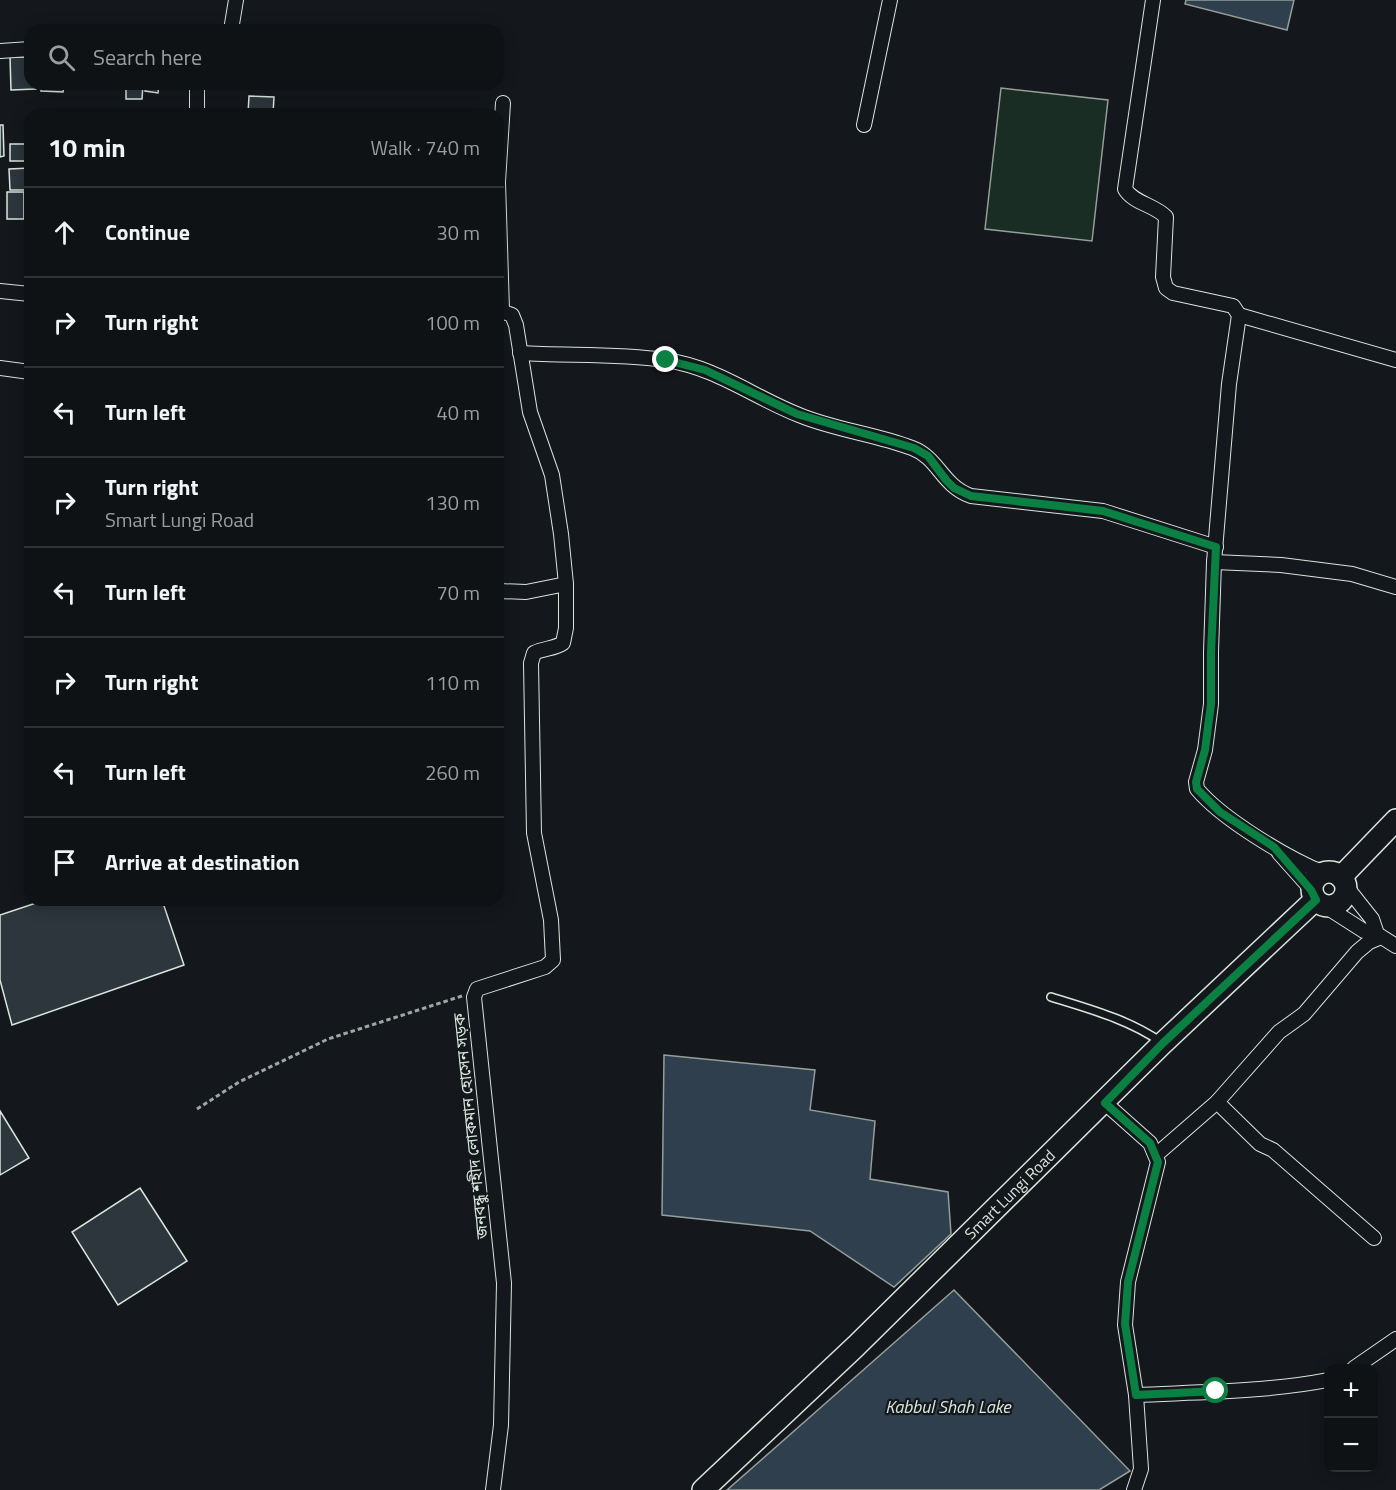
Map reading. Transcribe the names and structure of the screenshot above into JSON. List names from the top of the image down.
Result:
{
  "streets": {
    "main road": ["Smart Lungi Road"],
    "street": ["জনবন্ধু শহীদ লোকমান হোসেন সড়ক"]
  },
  "water": ["Kabbul Shah Lake"],
  "page": {
    "search": "Search here",
    "heading": ["10 min", "Walk · 740 m"],
    "list": [
      ["Continue", "30 m"],
      ["Turn right", "100 m"],
      ["Turn left", "40 m"],
      ["Turn right", "Smart Lungi Road", "130 m"],
      ["Turn left", "70 m"],
      ["Turn right", "110 m"],
      ["Turn left", "260 m"],
      "Arrive at destination"
    ],
    "map_buttons": ["+", "−"]
  }
}
